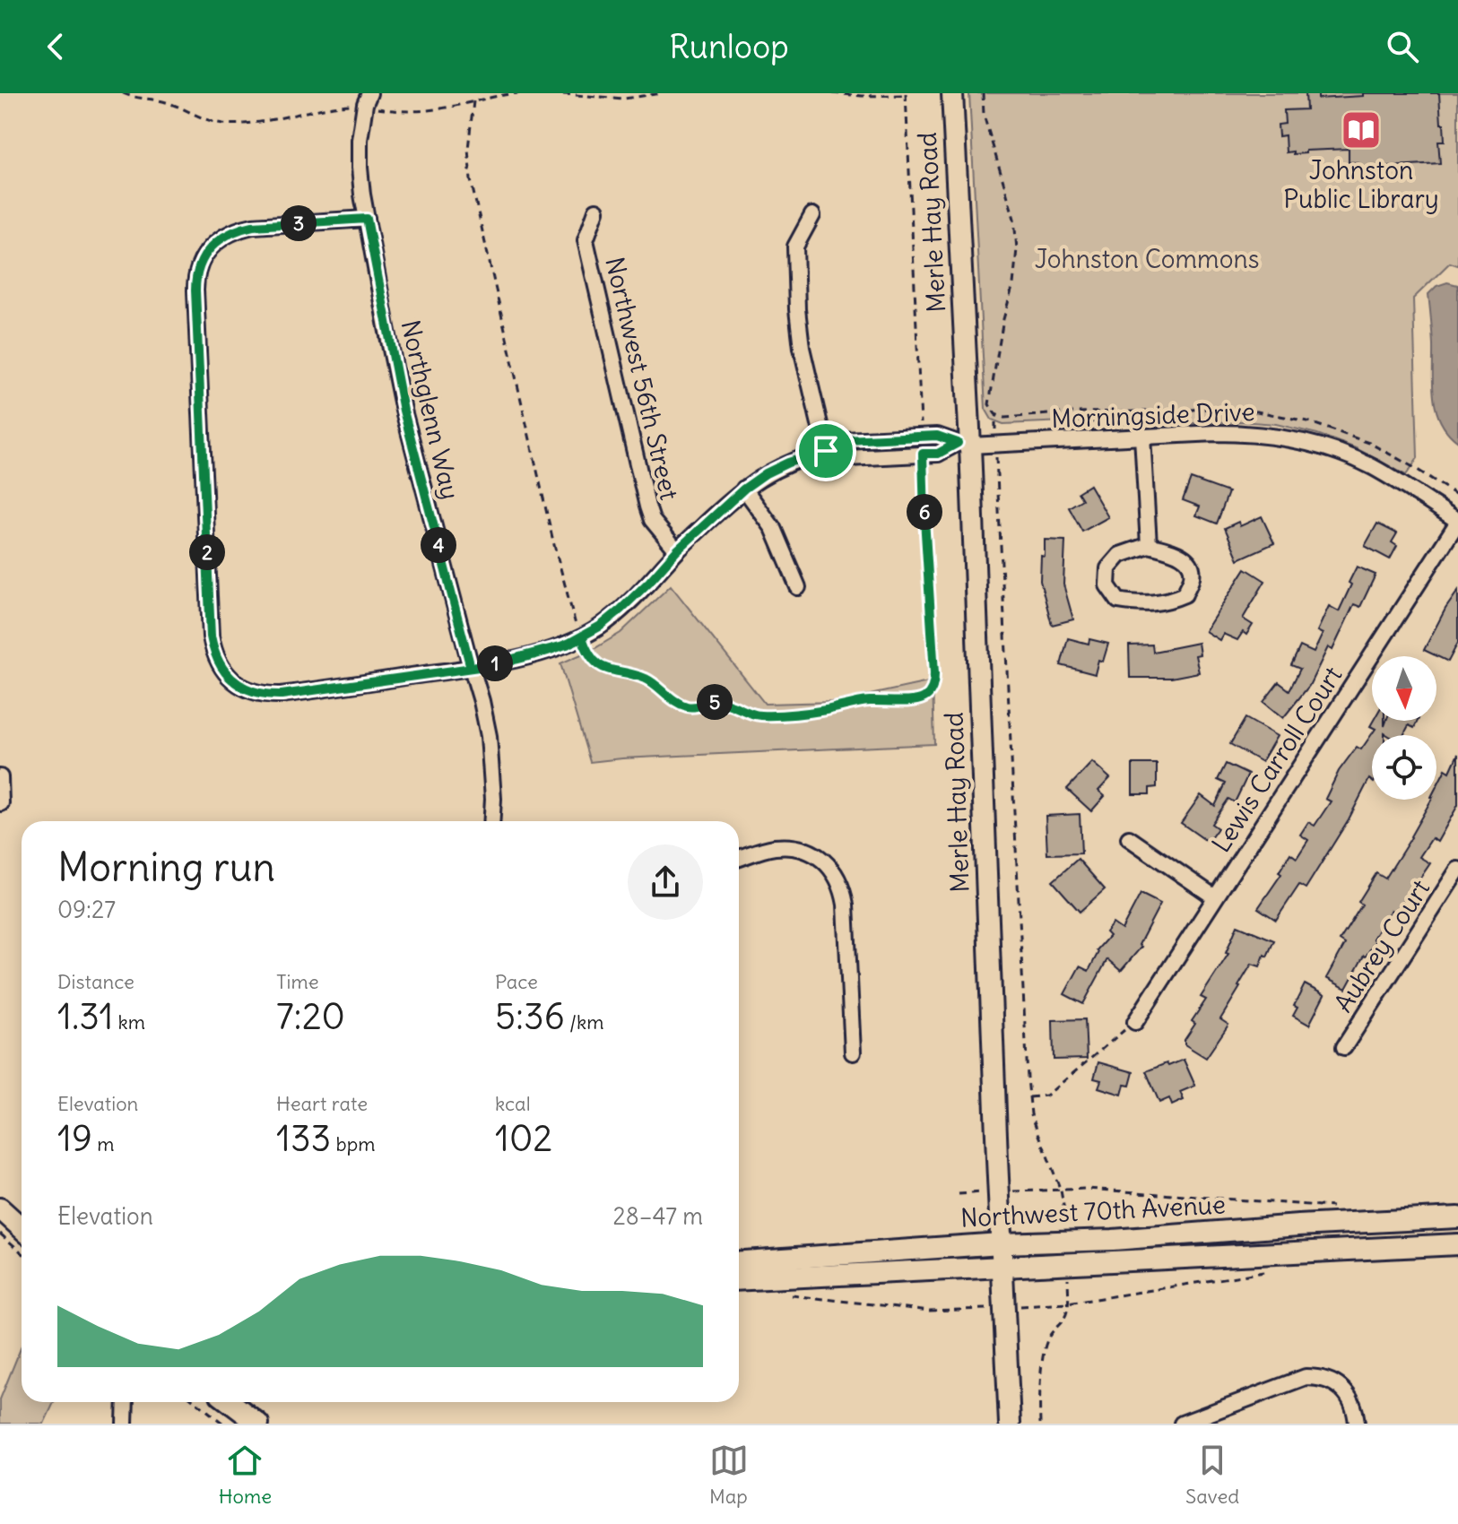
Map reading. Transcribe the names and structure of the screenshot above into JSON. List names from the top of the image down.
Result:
{
  "streets": {
    "main road": ["Merle Hay Road", "Northwest 70th Avenue"],
    "street": [
      "Northwest 56th Street",
      "Northglenn Way",
      "Morningside Drive",
      "Lewis Carroll Court",
      "Aubrey Court"
    ]
  },
  "crossings": [
    ["Merle Hay Road", "Morningside Drive"],
    ["Merle Hay Road", "Northwest 70th Avenue"],
    ["Northwest 56th Street", "Morningside Drive"],
    ["Northglenn Way", "Morningside Drive"],
    ["Morningside Drive", "Lewis Carroll Court"]
  ],
  "parks": ["Johnston Commons"],
  "places": {
    "library": ["Johnston Public Library"]
  },
  "north": "bottom",
  "page": {
    "header": "Runloop",
    "pins": [
      "3",
      "6",
      "4",
      "2",
      "1",
      "5"
    ],
    "heading": ["Morning run", "09:27"],
    "stats": [
      ["Distance", "1.31 km"],
      ["Time", "7:20"],
      ["Pace", "5:36 /km"],
      ["Elevation", "19 m"],
      ["Heart rate", "133 bpm"],
      ["kcal", "102"]
    ],
    "chart": ["Elevation", "28–47 m"],
    "tabs": ["Home", "Map", "Saved"]
  }
}
